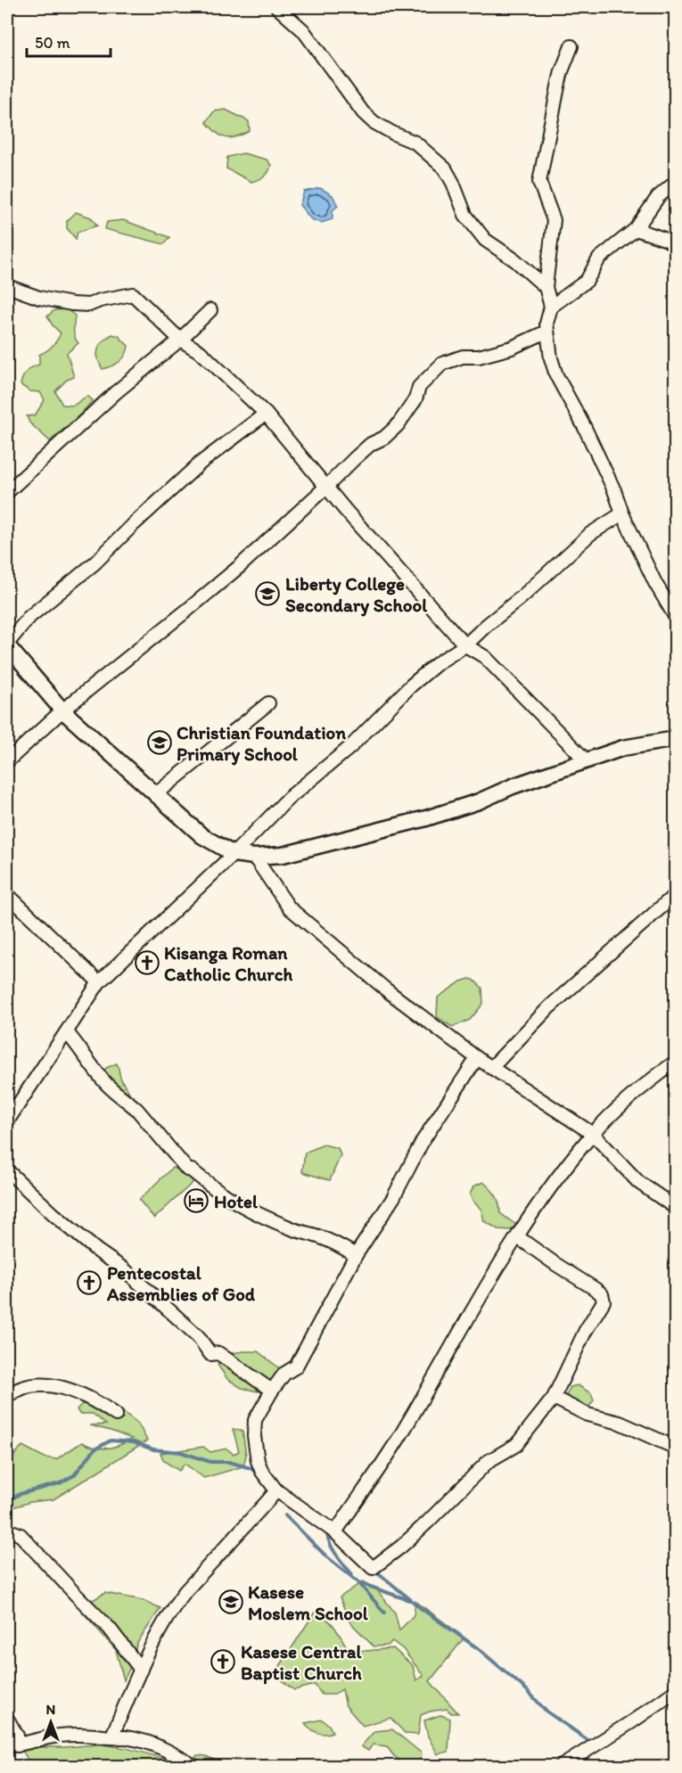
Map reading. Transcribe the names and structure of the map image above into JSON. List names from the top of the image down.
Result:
{
  "places": {
    "school or university": ["Liberty College Secondary School", "Christian Foundation Primary School", "Kasese Moslem School"],
    "church": ["Kisanga Roman Catholic Church", "Pentecostal Assemblies of God", "Kasese Central Baptist Church"],
    "hotel": ["Hotel"]
  },
  "scale_bar": "50 m",
  "north": "top"
}
